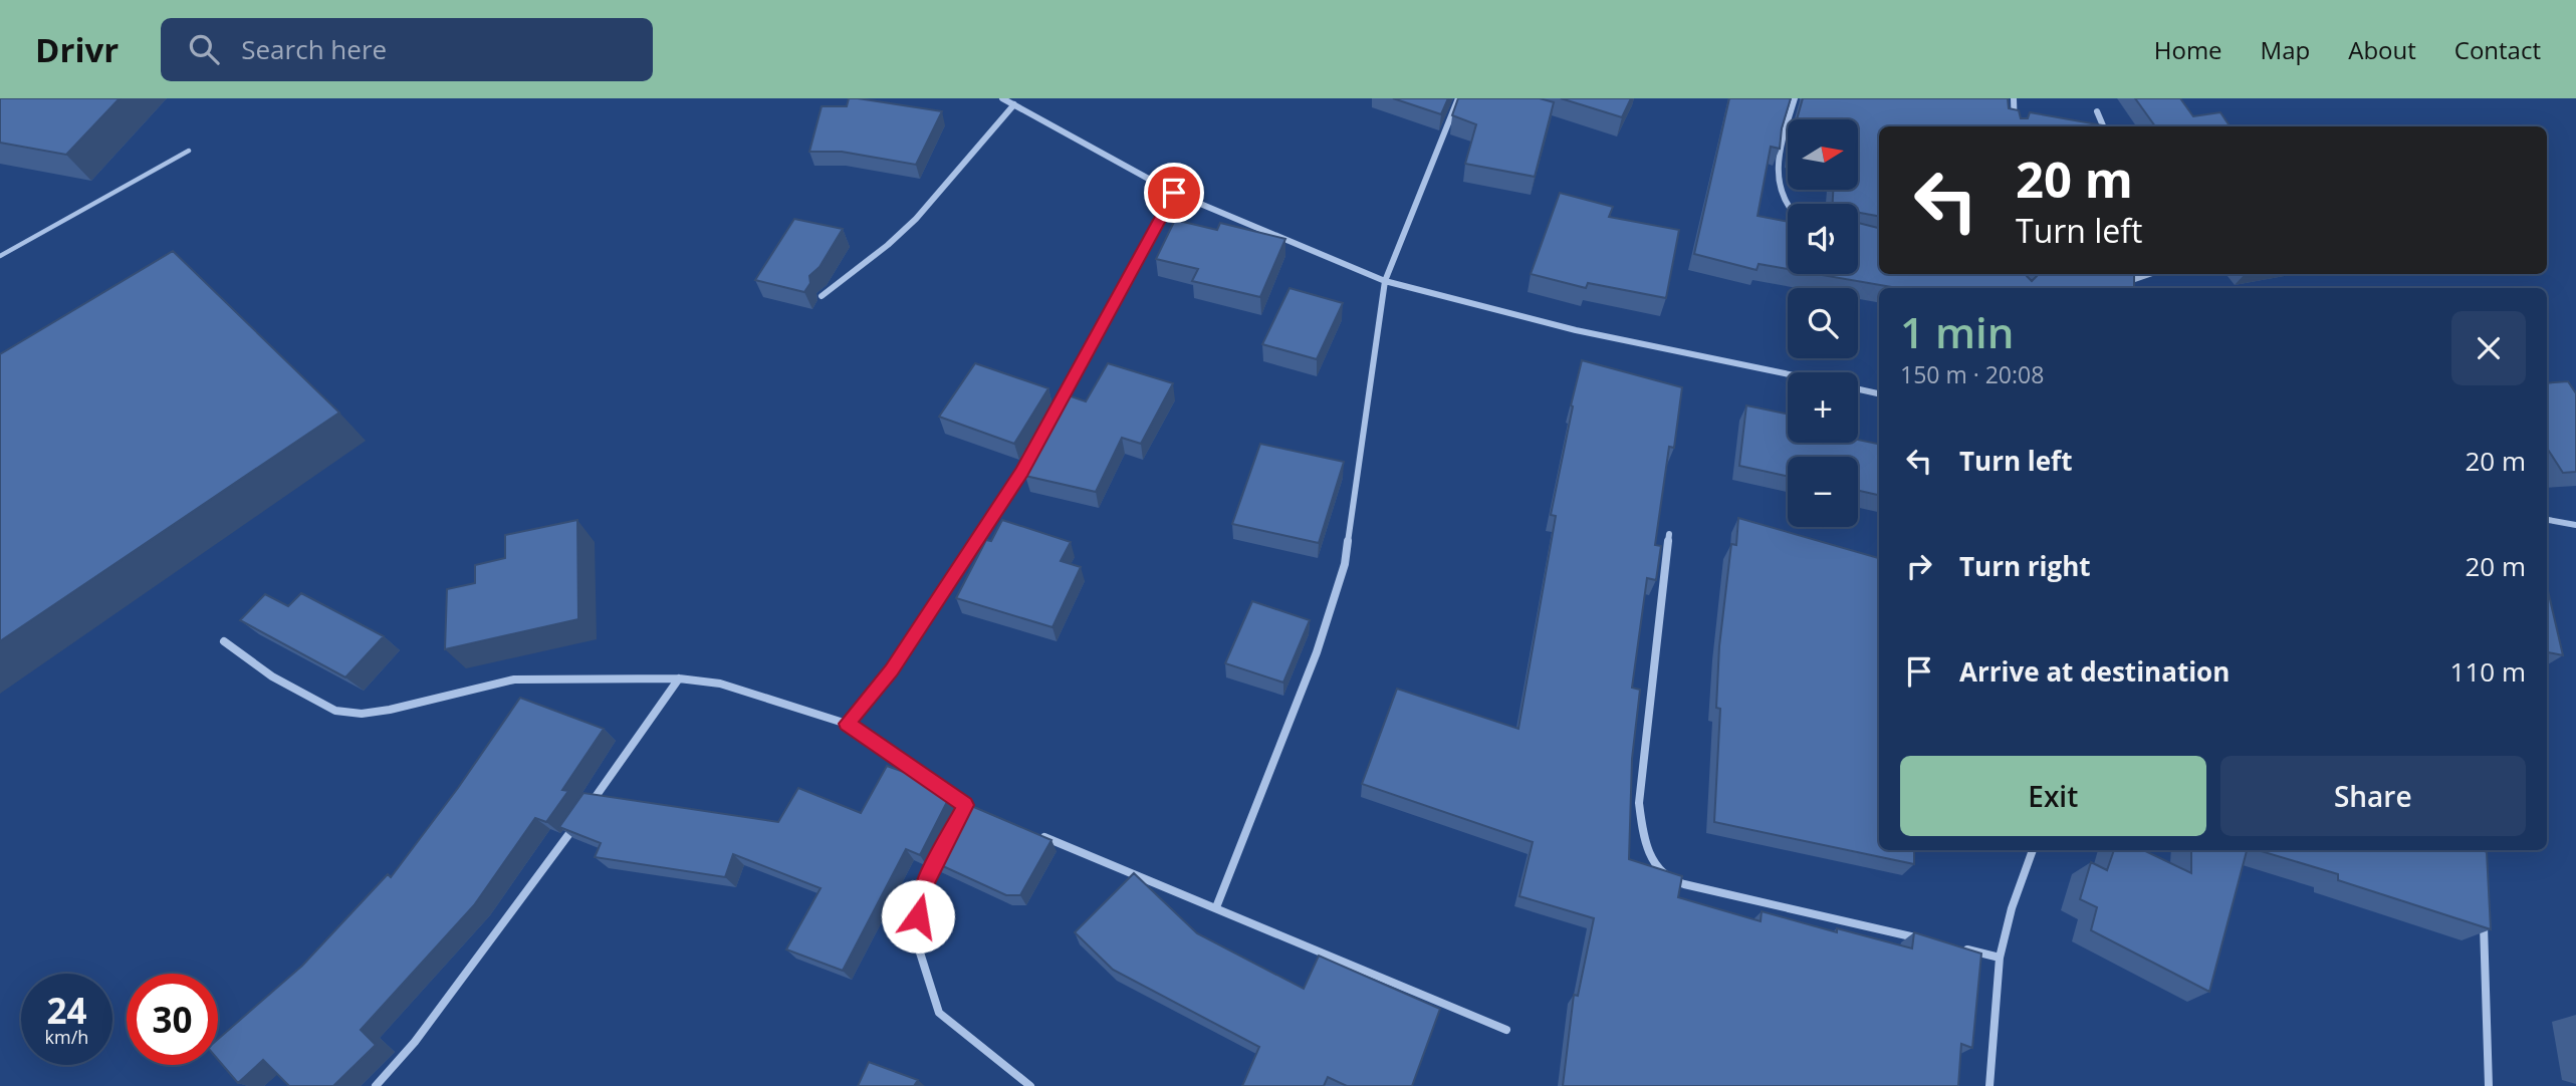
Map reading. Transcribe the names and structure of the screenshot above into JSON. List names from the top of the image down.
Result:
{
  "north": "right",
  "page": {
    "header": "Drivr",
    "search": "Search here",
    "nav": [
      "Home",
      "Map",
      "About",
      "Contact"
    ],
    "map_buttons": ["+", "−"],
    "turn": ["20 m", "Turn left"],
    "heading": ["1 min", "150 m · 20:08"],
    "list": [
      {
        "name": "Turn left",
        "value": "20 m"
      },
      {
        "name": "Turn right",
        "value": "20 m"
      },
      {
        "name": "Arrive at destination",
        "value": "110 m"
      }
    ],
    "buttons": ["Exit", "Share"],
    "speed": "24 km/h",
    "limit": "30"
  }
}
